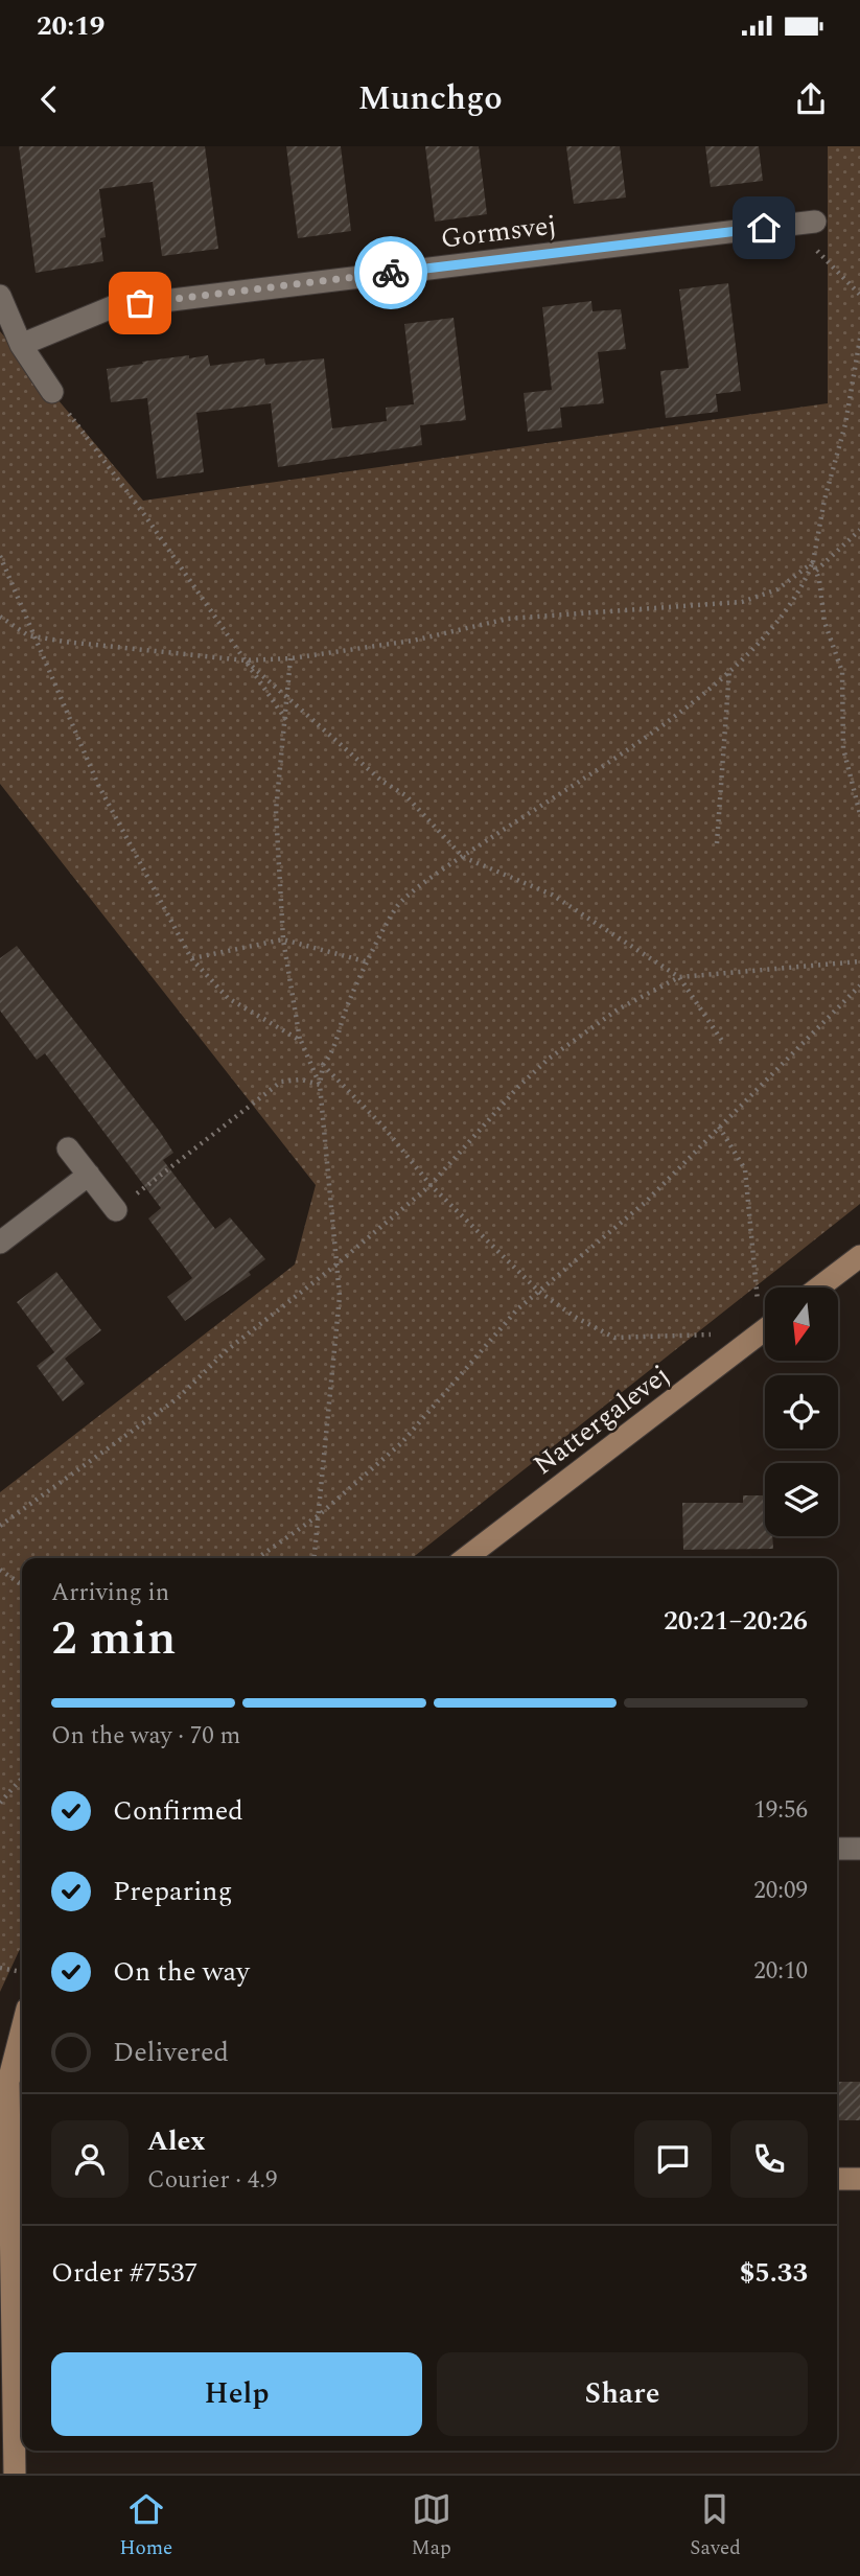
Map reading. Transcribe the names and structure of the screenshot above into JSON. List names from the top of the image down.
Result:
{
  "streets": {
    "street": ["Gormsvej", "Nattergalevej"]
  },
  "north": "bottom",
  "page": {
    "status": "20:19",
    "header": "Munchgo",
    "heading": ["2 min", "Arriving in", "20:21–20:26"],
    "panel": [
      "Alex",
      "Courier · 4.9",
      "Order #7537",
      "$5.33"
    ],
    "bar": "On the way · 70 m",
    "list": [
      ["Confirmed", "19:56"],
      ["Preparing", "20:09"],
      ["On the way", "20:10"],
      "Delivered"
    ],
    "buttons": ["Help", "Share"],
    "tabs": ["Home", "Map", "Saved"]
  }
}
